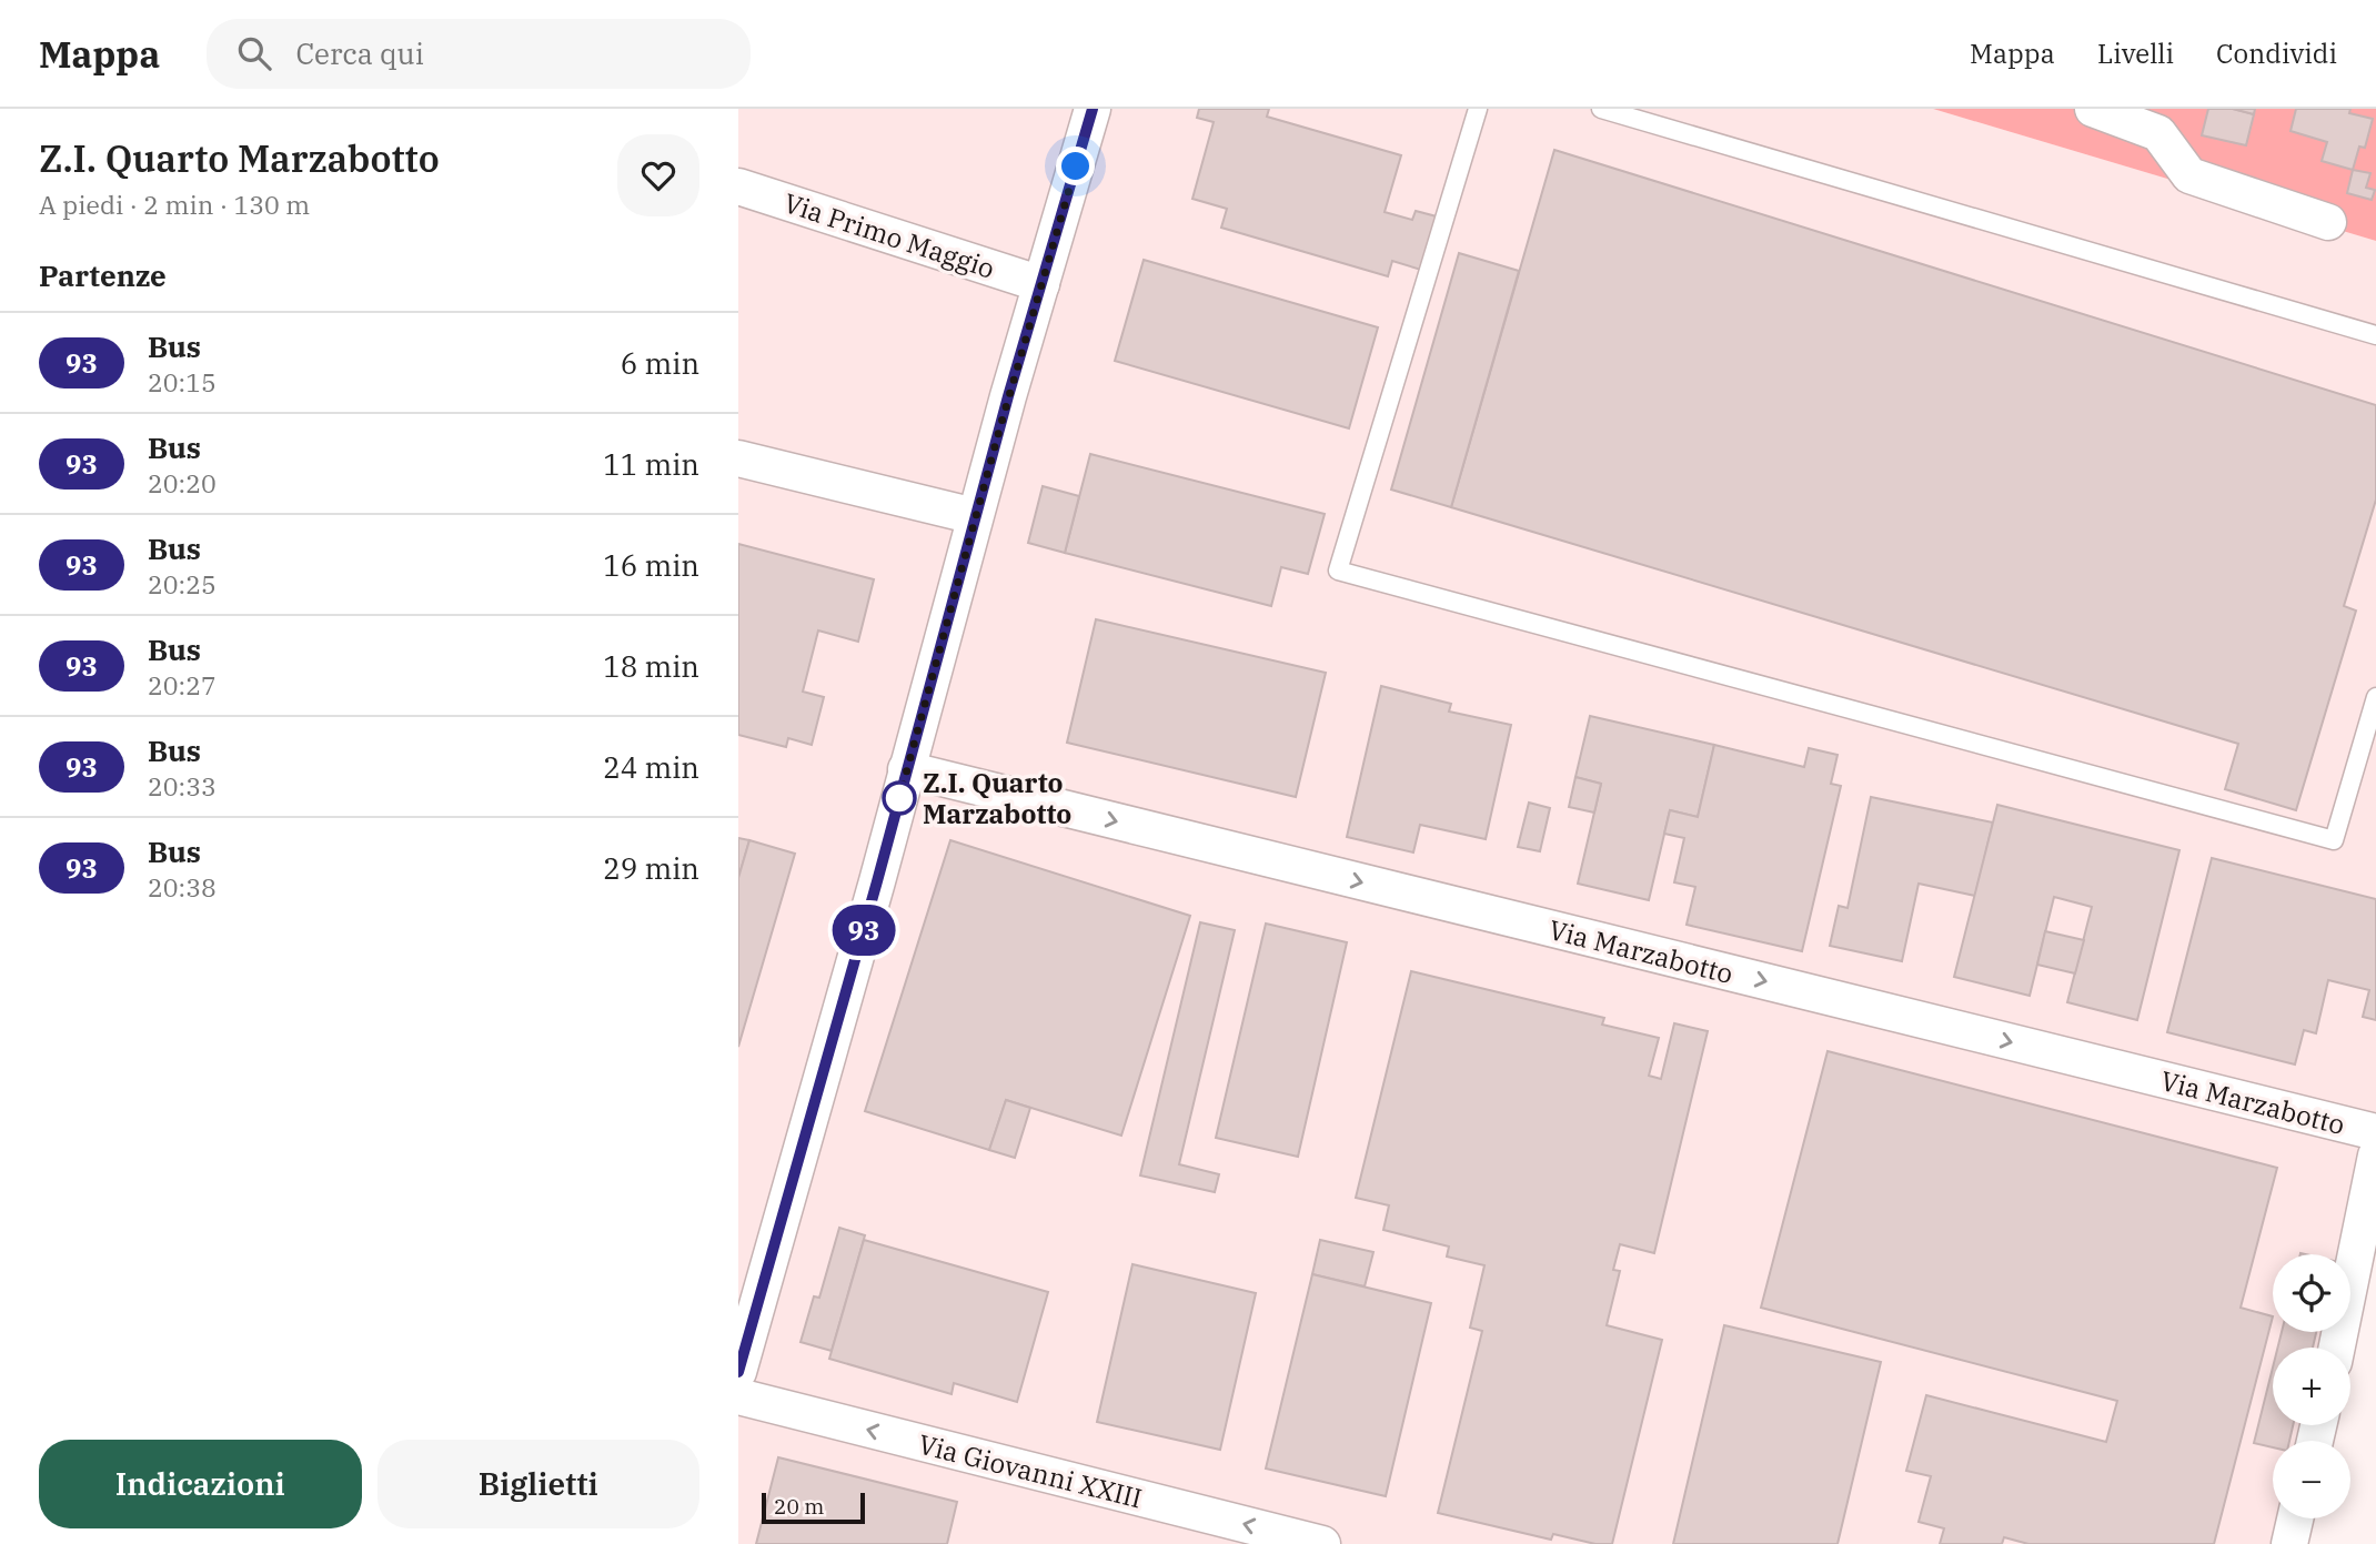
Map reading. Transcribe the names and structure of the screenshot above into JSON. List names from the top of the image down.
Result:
{
  "streets": {
    "street": ["Via Primo Maggio", "Via Marzabotto", "Via Giovanni XXIII"]
  },
  "one_way": ["Via Marzabotto", "Via Giovanni XXIII"],
  "places": ["Z.I. Quarto Marzabotto"],
  "lines": ["bus line 93"],
  "scale_bar": "20 m",
  "page": {
    "header": "Mappa",
    "search": "Cerca qui",
    "nav": ["Mappa", "Livelli", "Condividi"],
    "heading": [
      ["Z.I. Quarto Marzabotto", "A piedi · 2 min · 130 m"],
      "Partenze"
    ],
    "on_map": "93",
    "list": [
      {
        "mark": "93",
        "name": "Bus",
        "note": "20:15",
        "value": "6 min"
      },
      {
        "mark": "93",
        "name": "Bus",
        "note": "20:20",
        "value": "11 min"
      },
      {
        "mark": "93",
        "name": "Bus",
        "note": "20:25",
        "value": "16 min"
      },
      {
        "mark": "93",
        "name": "Bus",
        "note": "20:27",
        "value": "18 min"
      },
      {
        "mark": "93",
        "name": "Bus",
        "note": "20:33",
        "value": "24 min"
      },
      {
        "mark": "93",
        "name": "Bus",
        "note": "20:38",
        "value": "29 min"
      }
    ],
    "map_buttons": ["+", "−"],
    "buttons": ["Indicazioni", "Biglietti"],
    "scale": "20 m"
  }
}
